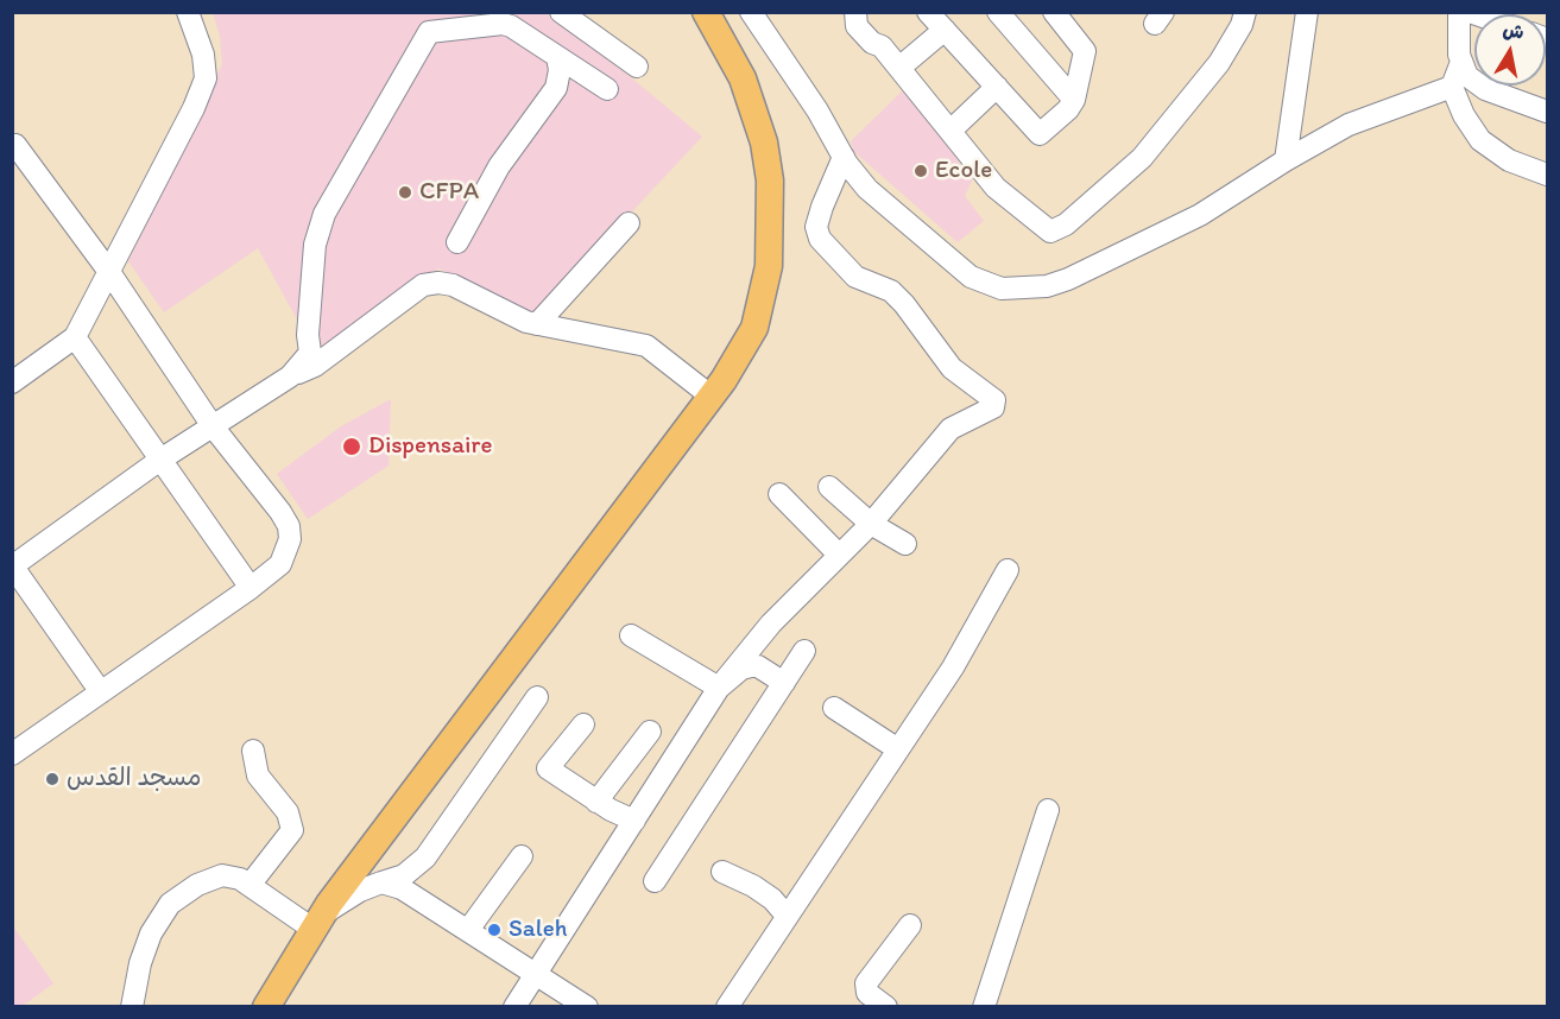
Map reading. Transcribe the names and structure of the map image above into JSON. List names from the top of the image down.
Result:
{
  "places": [
    "Ecole",
    "CFPA",
    "Dispensaire",
    "مسجد القدس",
    "Saleh"
  ],
  "north": "top"
}
